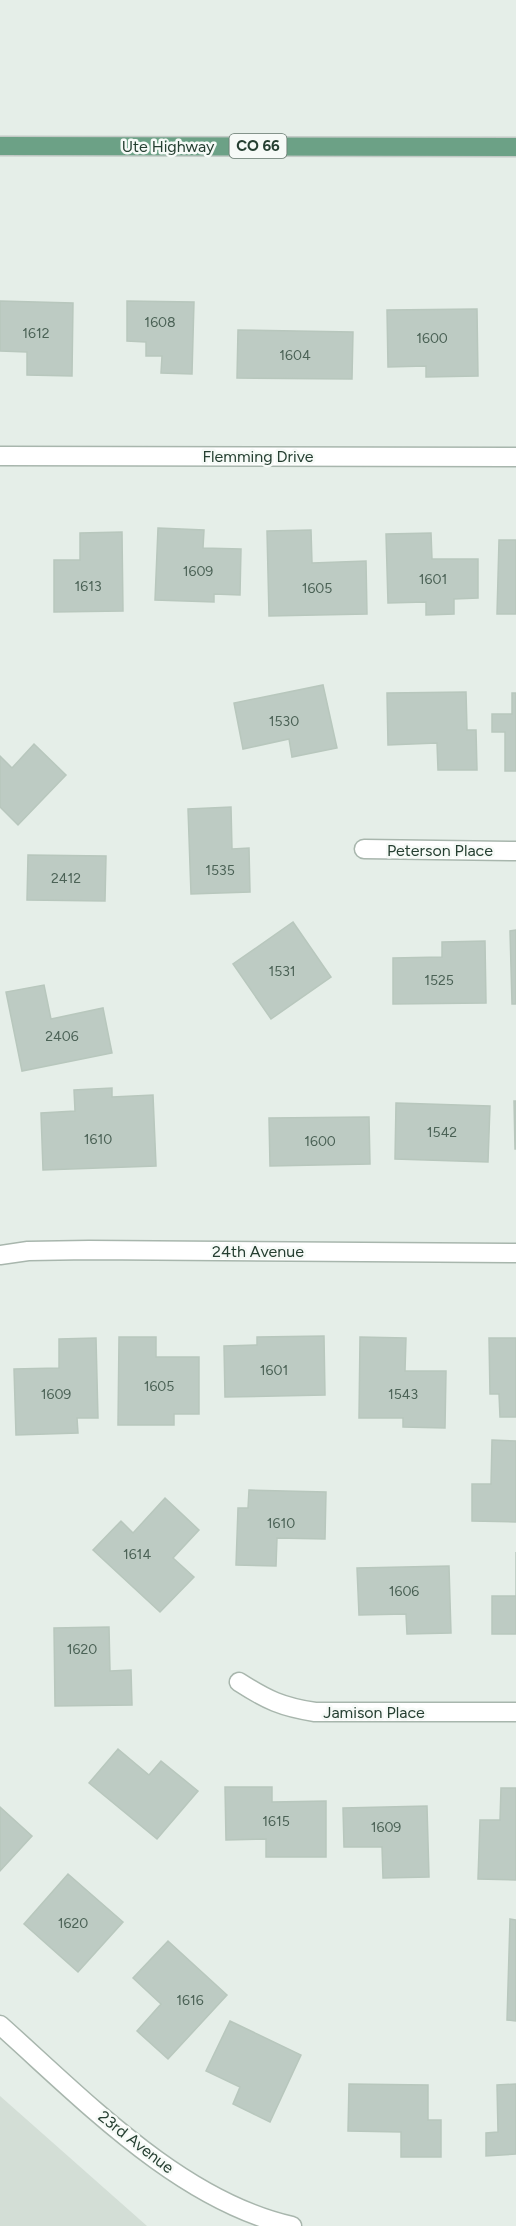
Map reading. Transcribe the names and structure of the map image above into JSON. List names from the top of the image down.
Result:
{
  "streets": {
    "main road": ["Ute Highway", "CO 66"],
    "street": [
      "Flemming Drive",
      "Peterson Place",
      "24th Avenue",
      "Jamison Place",
      "23rd Avenue"
    ]
  },
  "house_numbers": [
    "1608",
    "1612",
    "1600",
    "1604",
    "1609",
    "1601",
    "1613",
    "1605",
    "1530",
    "1535",
    "2412",
    "1531",
    "1525",
    "2406",
    "1542",
    "1610",
    "1600",
    "1601",
    "1605",
    "1609",
    "1543",
    "1610",
    "1614",
    "1606",
    "1620",
    "1615",
    "1609",
    "1620",
    "1616"
  ]
}
